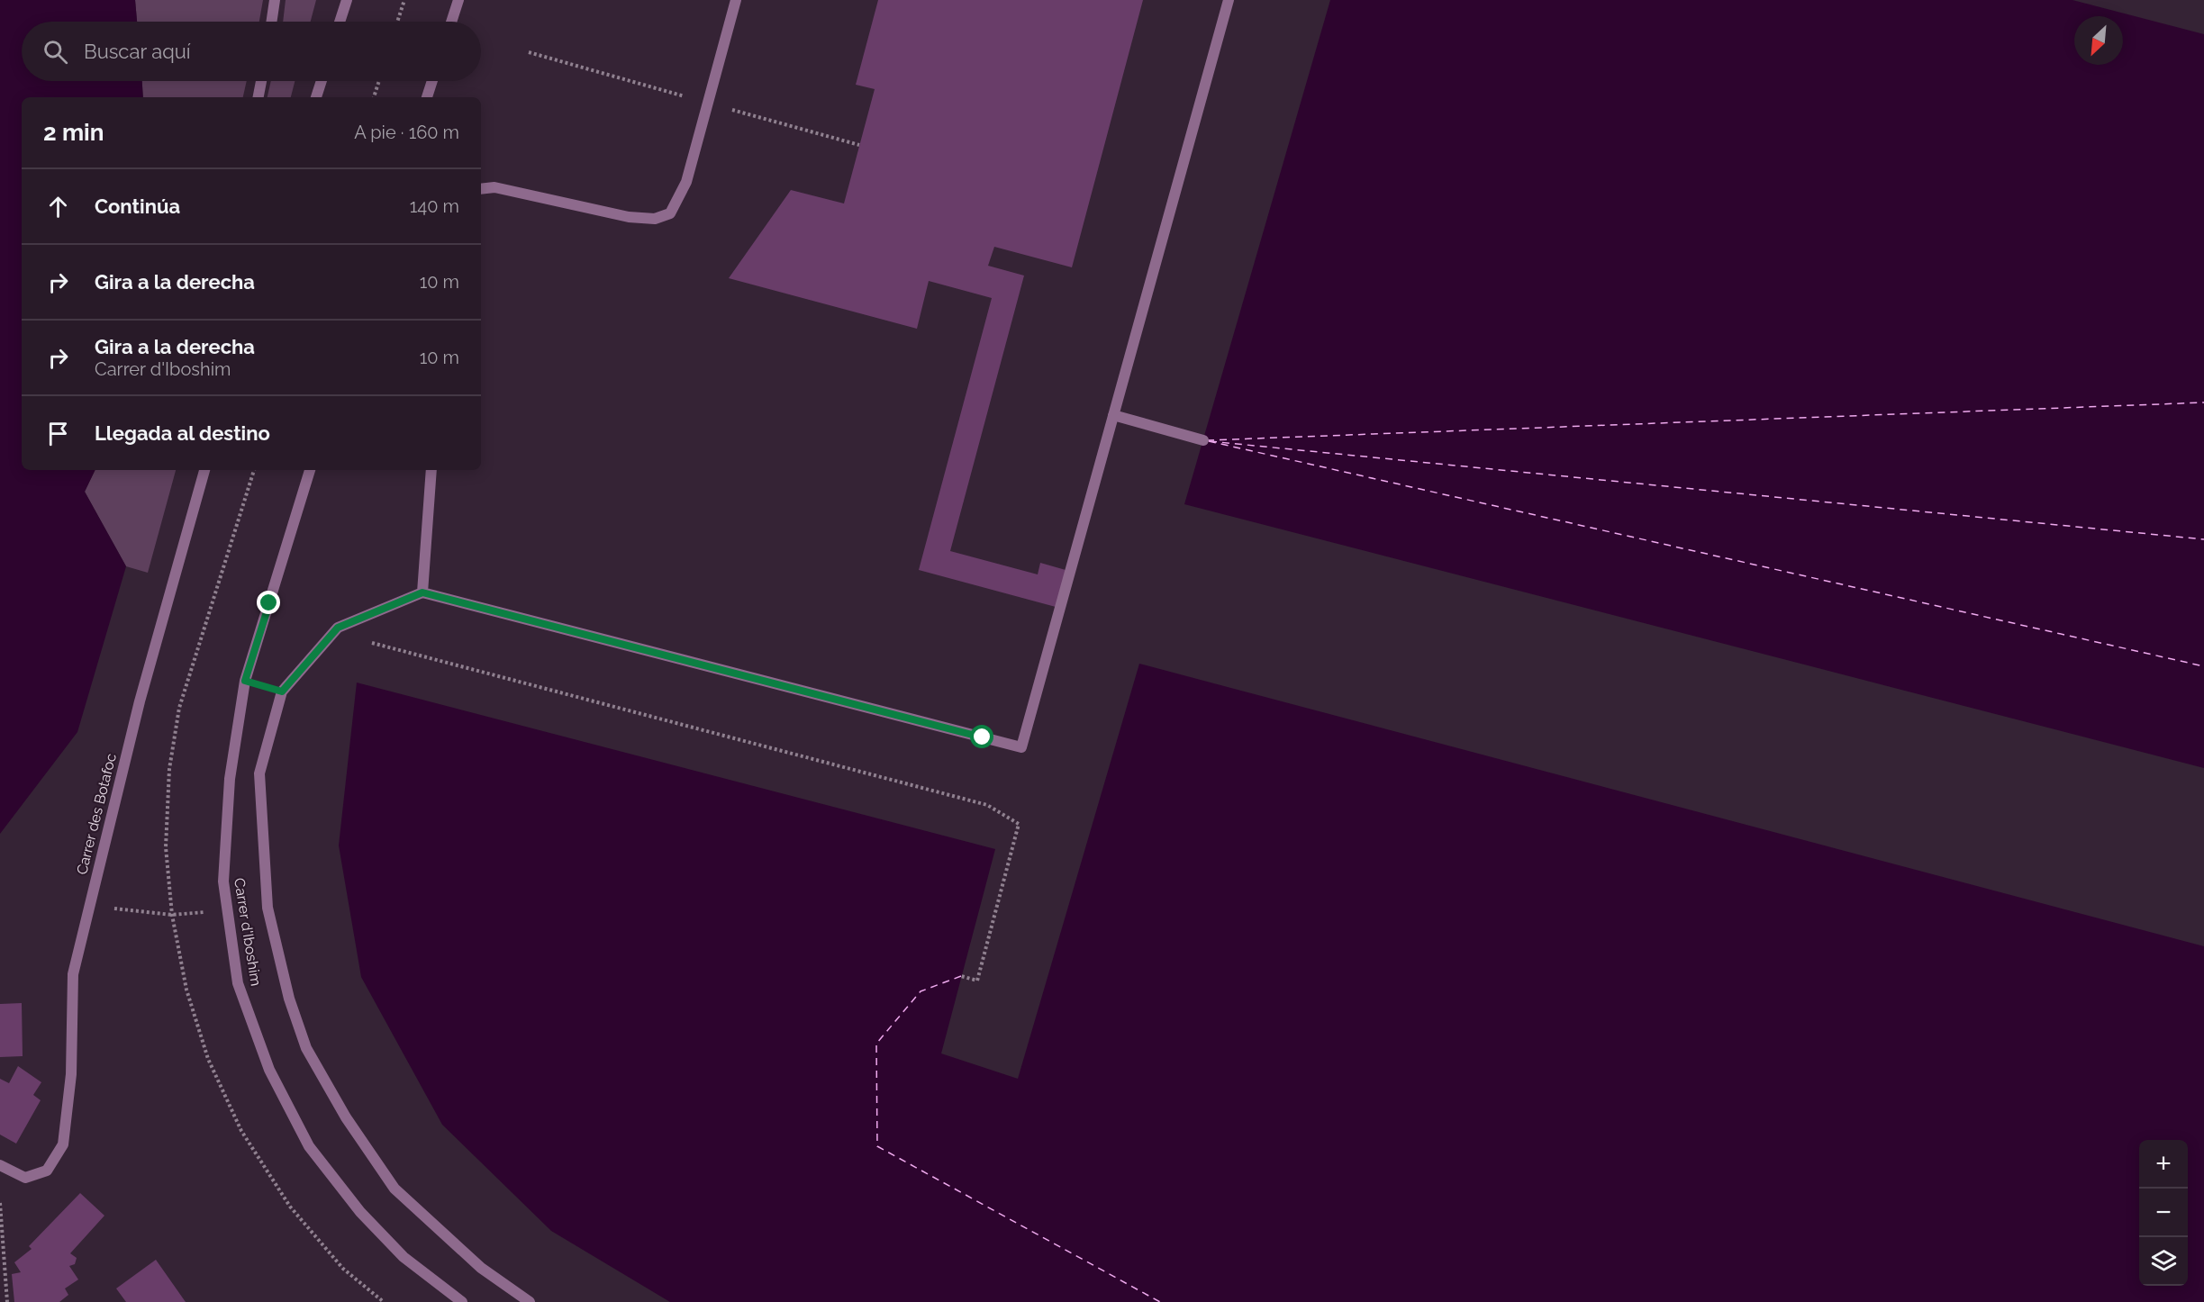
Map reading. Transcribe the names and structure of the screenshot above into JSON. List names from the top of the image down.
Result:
{
  "streets": {
    "street": ["Carrer des Botafoc", "Carrer d'Iboshim"]
  },
  "north": "bottom left",
  "page": {
    "search": "Buscar aquí",
    "heading": ["2 min", "A pie · 160 m"],
    "list": [
      ["Continúa", "140 m"],
      ["Gira a la derecha", "10 m"],
      ["Gira a la derecha", "Carrer d'Iboshim", "10 m"],
      "Llegada al destino"
    ],
    "map_buttons": ["+", "−"]
  }
}
